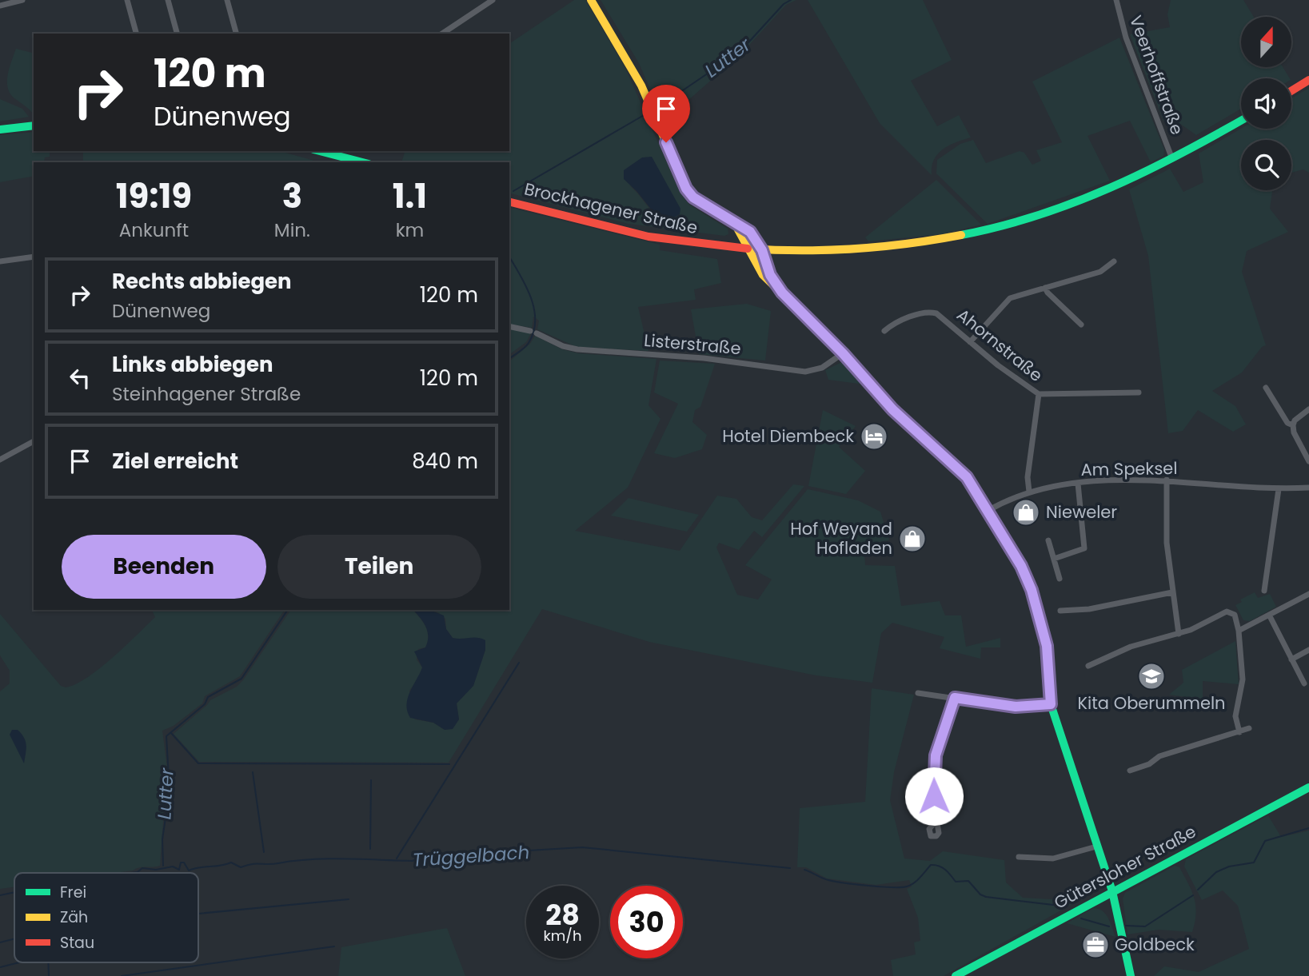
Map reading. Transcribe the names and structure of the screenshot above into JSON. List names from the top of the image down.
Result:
{
  "streets": {
    "main road": ["Brockhagener Straße", "Gütersloher Straße"],
    "street": [
      "Veerhoffstraße",
      "Listerstraße",
      "Ahornstraße",
      "Am Speksel"
    ]
  },
  "crossings": [
    ["Veerhoffstraße", "Brockhagener Straße"],
    ["Ahornstraße", "Am Speksel"]
  ],
  "water": ["Lutter", "Trüggelbach"],
  "places": {
    "hotel": ["Hotel Diembeck"],
    "shop": ["Nieweler", "Hof Weyand Hofladen"],
    "school or university": ["Kita Oberummeln"],
    "office": ["Goldbeck"]
  },
  "legend": ["Frei", "Zäh", "Stau"],
  "north": "top",
  "page": {
    "turn": ["120 m", "Dünenweg"],
    "eta": [
      "19:19",
      "Ankunft",
      "3",
      "Min.",
      "1.1",
      "km"
    ],
    "list": [
      {
        "name": "Rechts abbiegen",
        "note": "Dünenweg",
        "value": "120 m"
      },
      {
        "name": "Links abbiegen",
        "note": "Steinhagener Straße",
        "value": "120 m"
      },
      {
        "name": "Ziel erreicht",
        "value": "840 m"
      }
    ],
    "buttons": ["Beenden", "Teilen"],
    "speed": "28 km/h",
    "limit": "30"
  }
}
